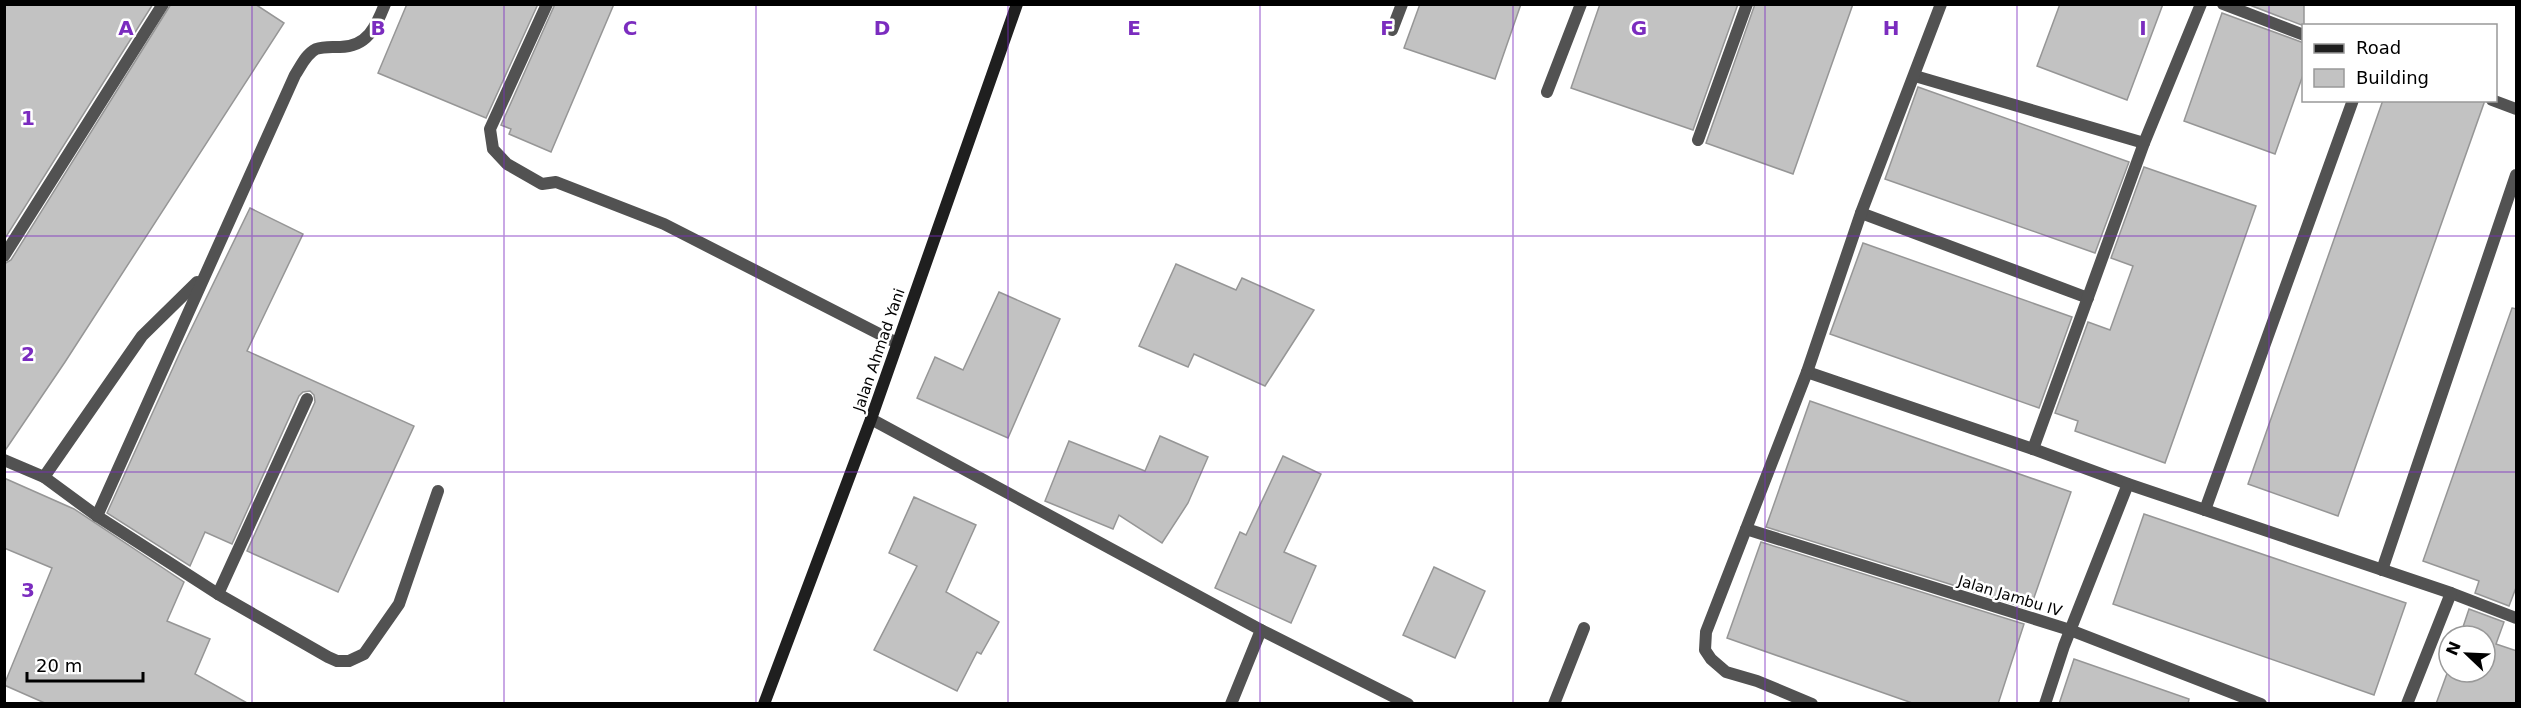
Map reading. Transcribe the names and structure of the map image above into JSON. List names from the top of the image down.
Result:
{
  "streets": {
    "street": ["Jalan Ahmad Yani", "Jalan Jambu IV"]
  },
  "legend": ["Road", "Building"],
  "scale_bar": "20 m",
  "north": "top left",
  "grid": {
    "columns": [
      "A",
      "B",
      "C",
      "D",
      "E",
      "F",
      "G",
      "H",
      "I"
    ],
    "rows": ["1", "2", "3"]
  }
}
